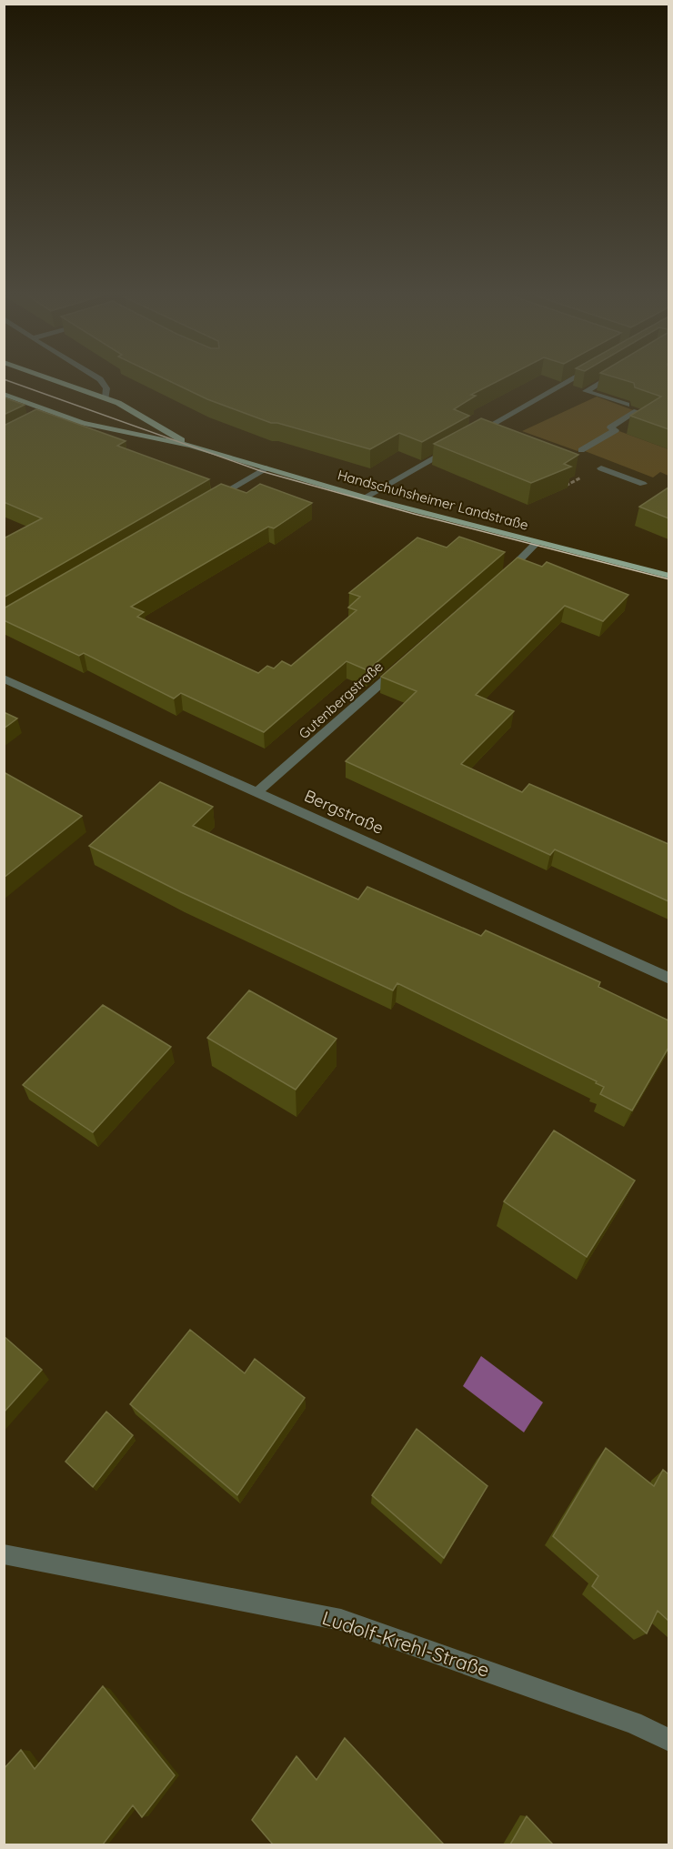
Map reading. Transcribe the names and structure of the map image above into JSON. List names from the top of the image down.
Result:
{
  "streets": {
    "main road": ["Handschuhsheimer Landstraße"],
    "street": ["Gutenbergstraße", "Bergstraße", "Ludolf-Krehl-Straße"]
  },
  "crossings": [
    ["Gutenbergstraße", "Bergstraße"]
  ]
}
